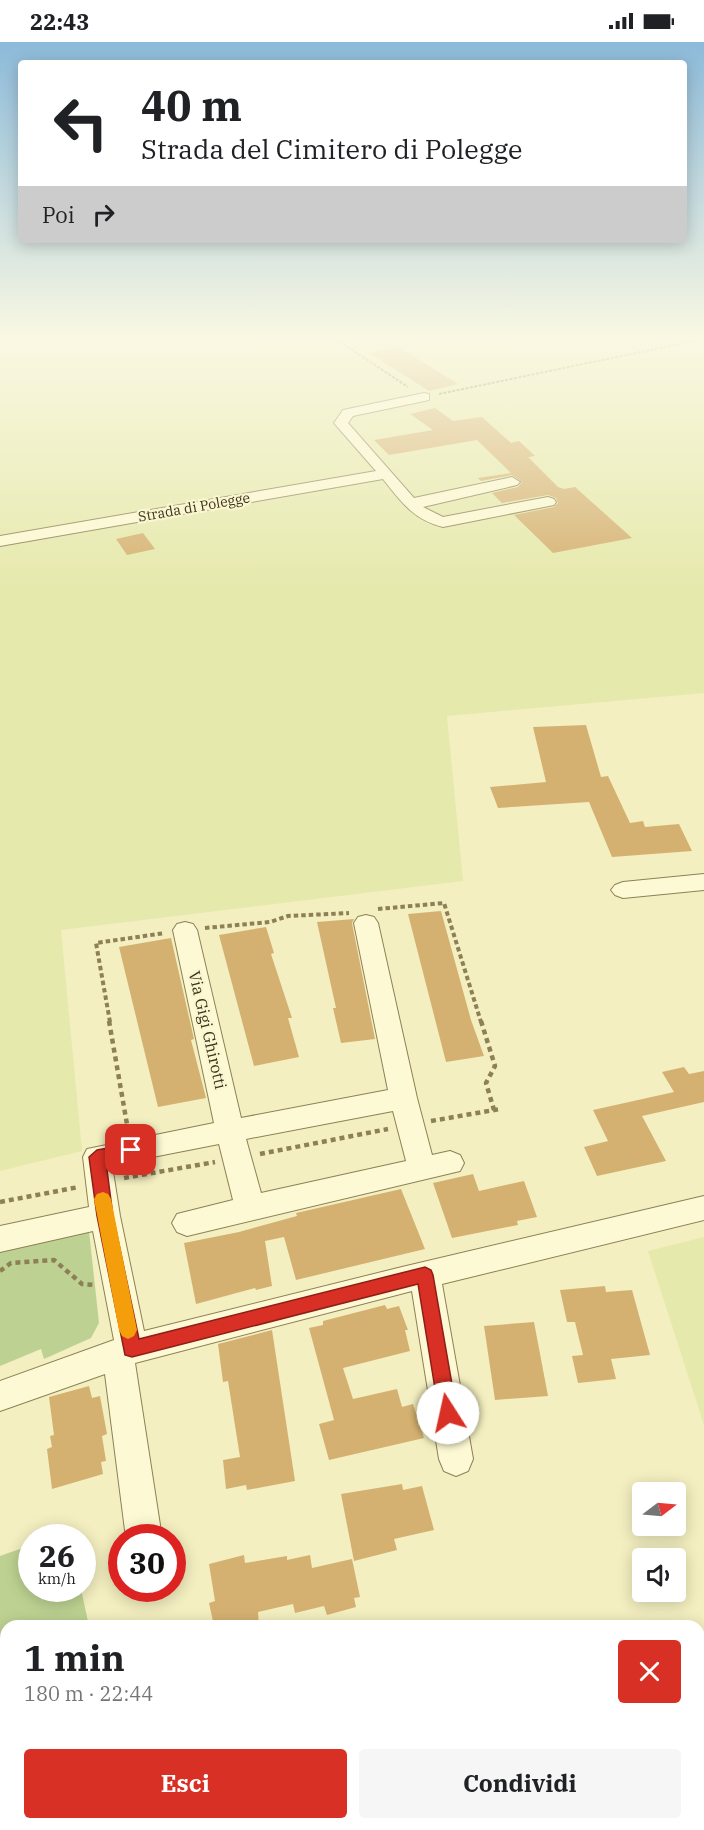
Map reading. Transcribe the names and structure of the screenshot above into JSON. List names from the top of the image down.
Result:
{
  "streets": {
    "street": ["Strada di Polegge", "Via Gigi Ghirotti"]
  },
  "north": "right",
  "page": {
    "status": "22:43",
    "turn": ["40 m", "Strada del Cimitero di Polegge"],
    "then": "Poi",
    "speed": "26 km/h",
    "limit": "30",
    "heading": ["1 min", "180 m · 22:44"],
    "buttons": ["Esci", "Condividi"]
  }
}
